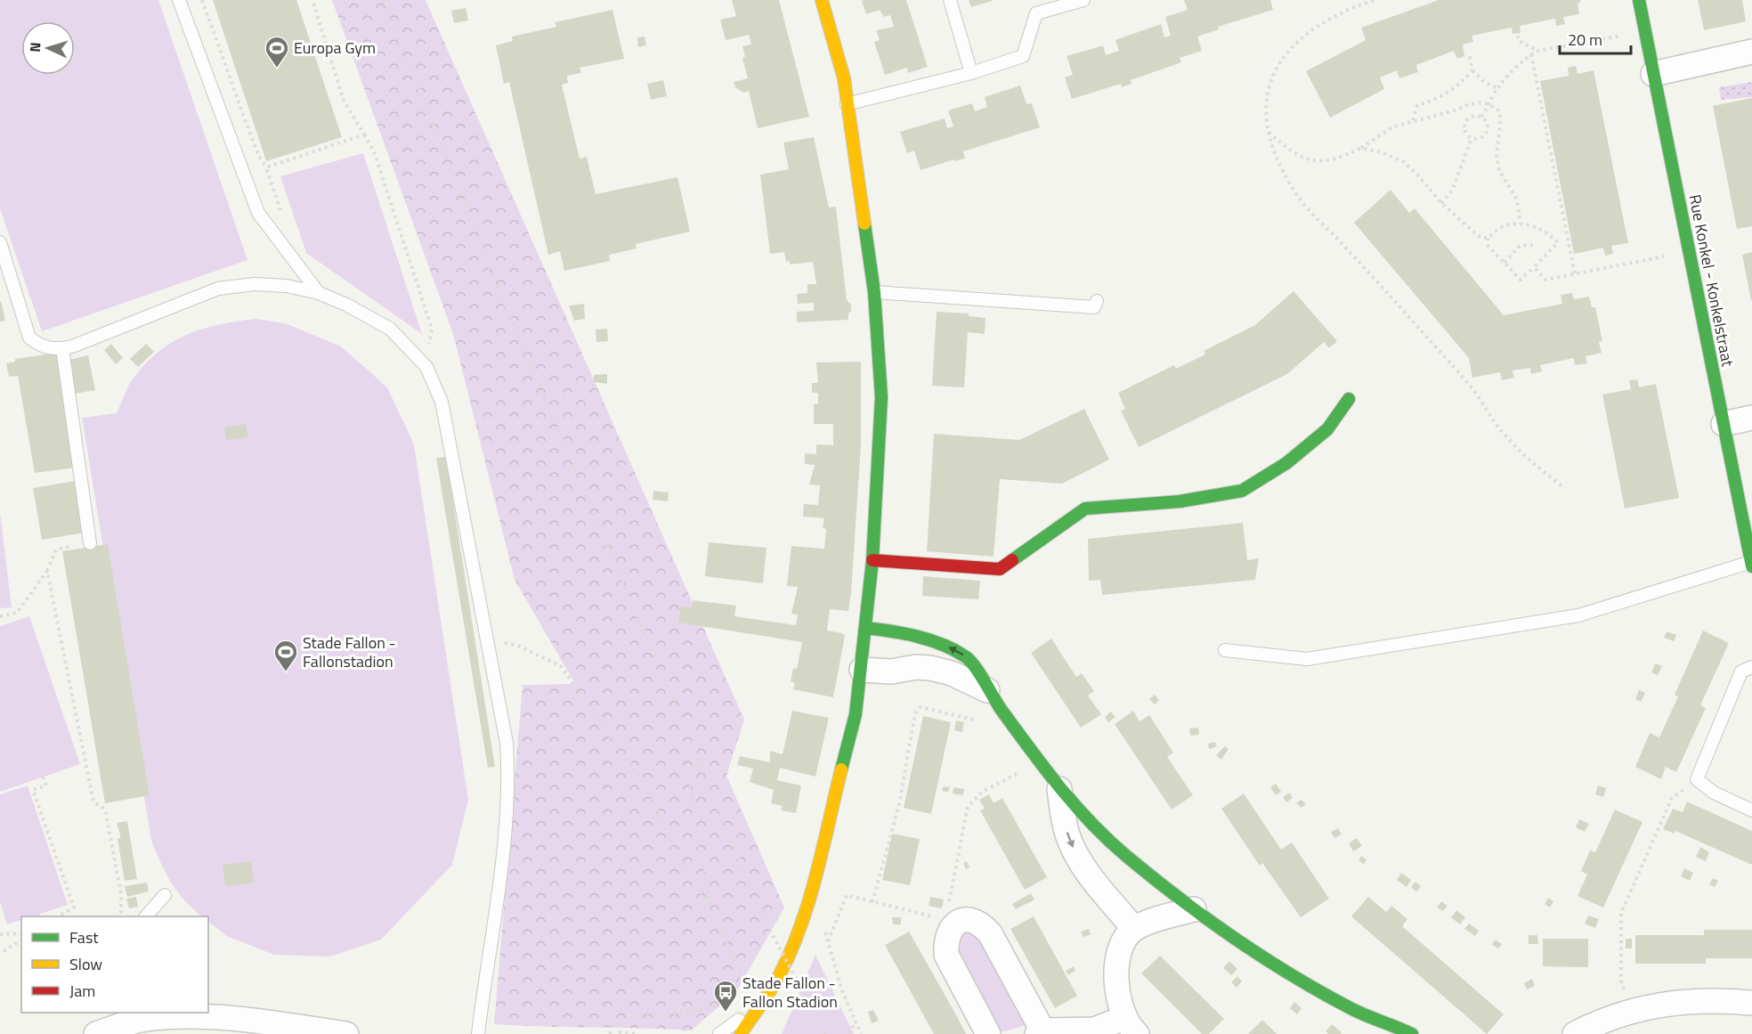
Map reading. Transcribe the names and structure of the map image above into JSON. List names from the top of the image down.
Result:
{
  "streets": {
    "street": ["Rue Konkel - Konkelstraat"]
  },
  "places": {
    "sports": ["Europa Gym", "Stade Fallon - Fallonstadion"],
    "bus stop": ["Stade Fallon - Fallon Stadion"]
  },
  "legend": ["Fast", "Slow", "Jam"],
  "scale_bar": "20 m",
  "north": "left"
}
